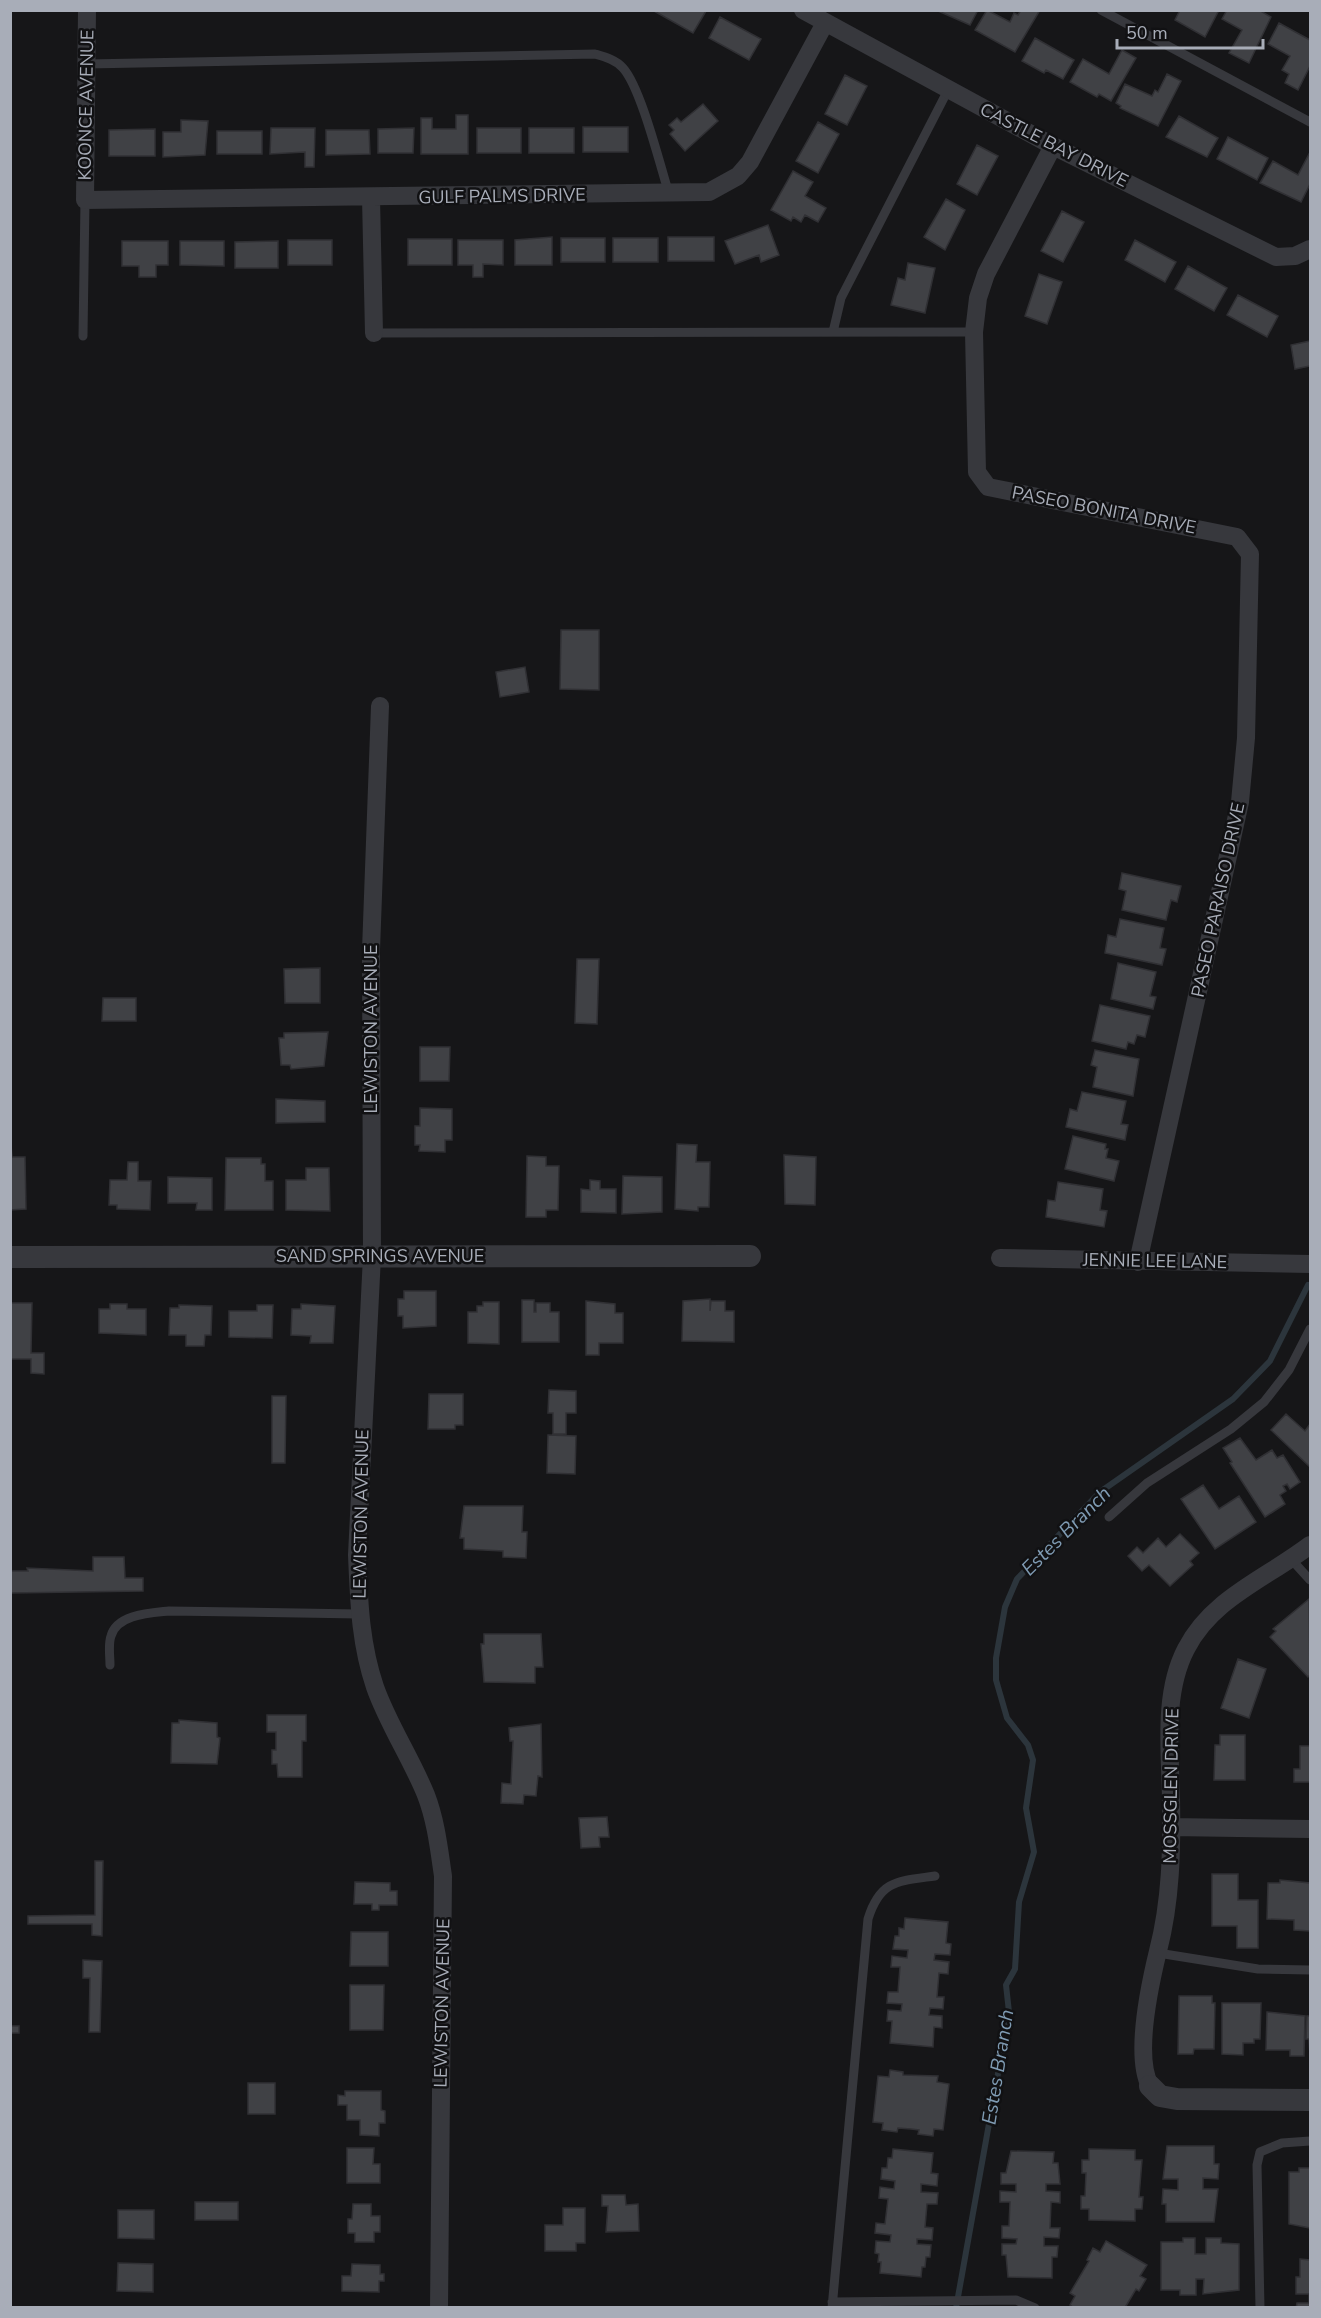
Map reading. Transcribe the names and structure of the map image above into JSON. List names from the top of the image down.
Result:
{
  "streets": {
    "street": [
      "KOONCE AVENUE",
      "CASTLE BAY DRIVE",
      "GULF PALMS DRIVE",
      "PASEO BONITA DRIVE",
      "PASEO PARAISO DRIVE",
      "LEWISTON AVENUE",
      "SAND SPRINGS AVENUE",
      "JENNIE LEE LANE",
      "MOSSGLEN DRIVE"
    ]
  },
  "crossings": [
    ["KOONCE AVENUE", "GULF PALMS DRIVE"],
    ["CASTLE BAY DRIVE", "GULF PALMS DRIVE"],
    ["PASEO BONITA DRIVE", "PASEO PARAISO DRIVE"],
    ["PASEO PARAISO DRIVE", "JENNIE LEE LANE"],
    ["LEWISTON AVENUE", "SAND SPRINGS AVENUE"]
  ],
  "water": ["Estes Branch"],
  "scale_bar": "50 m"
}
